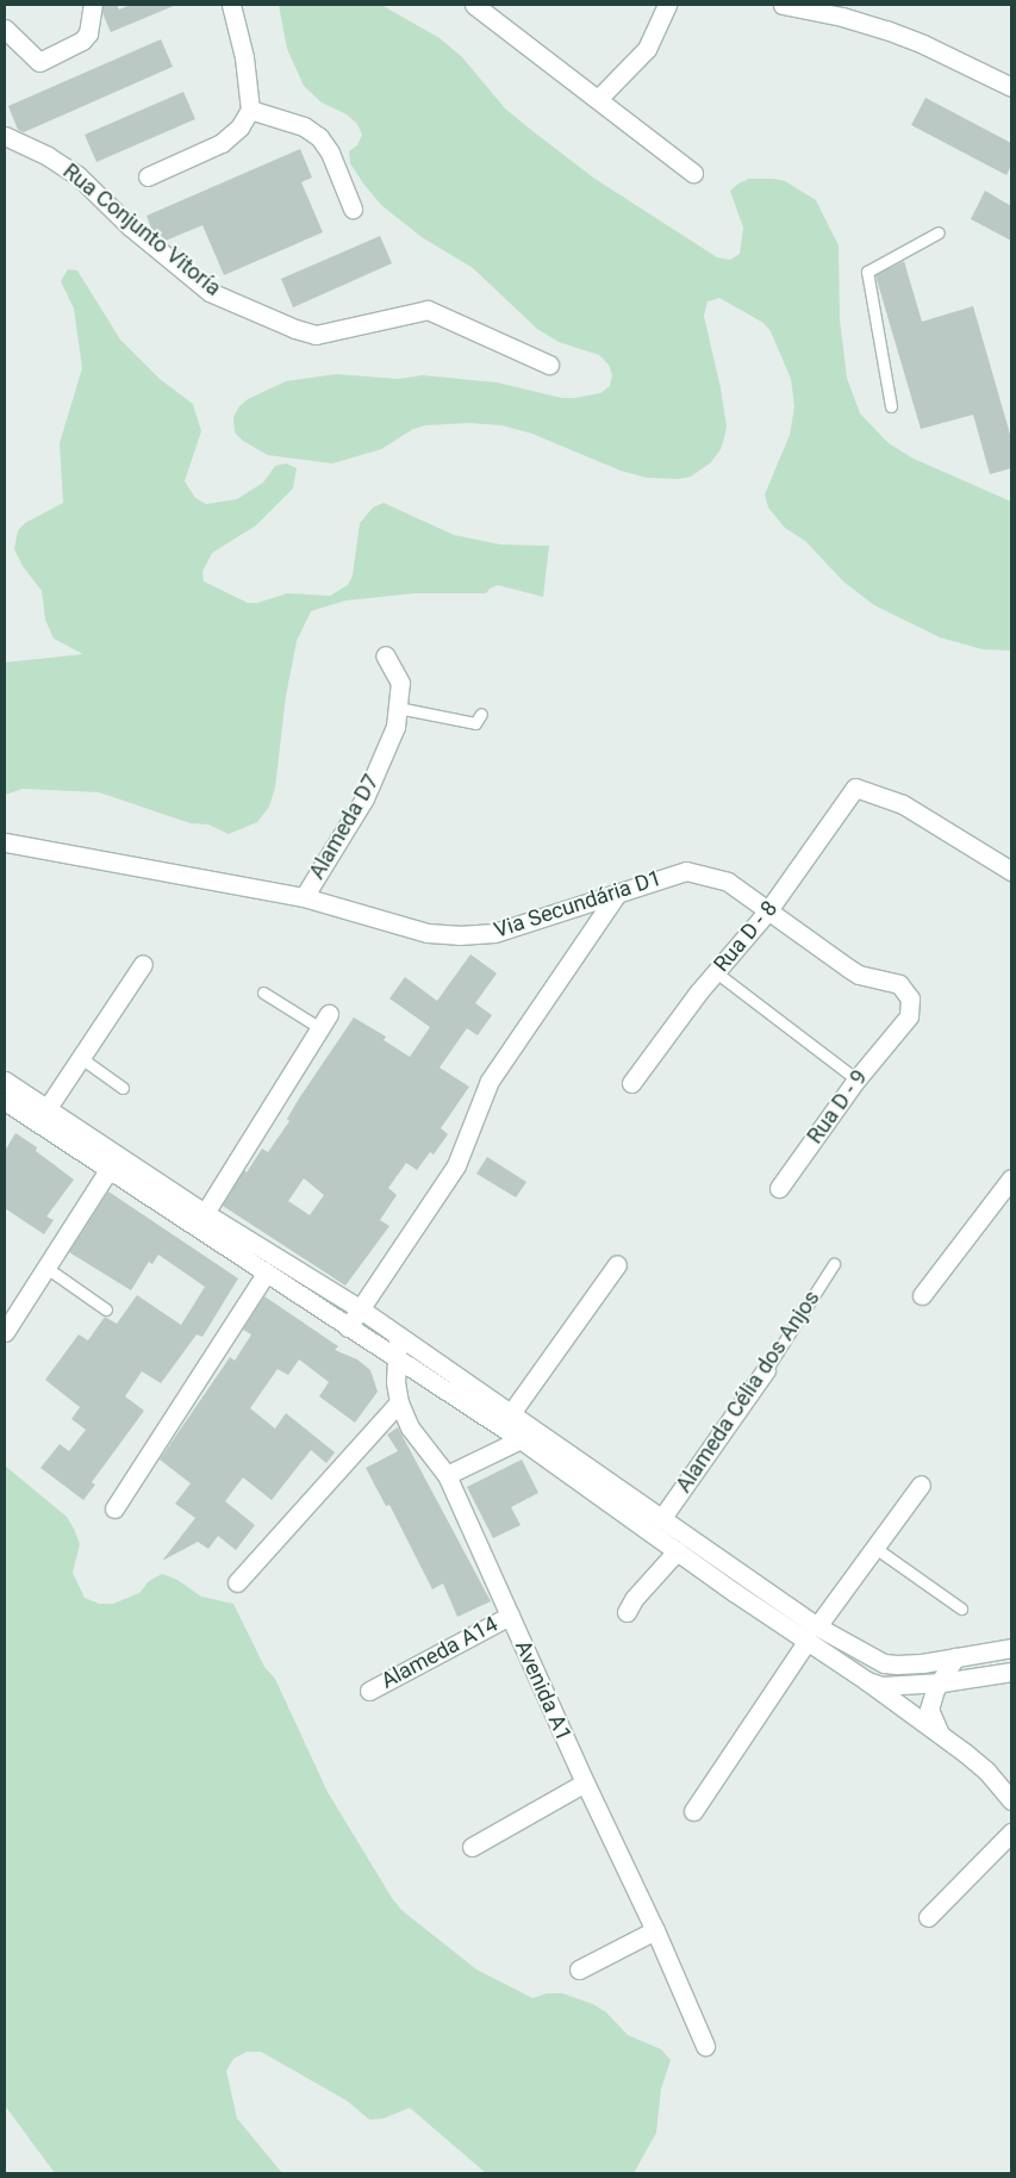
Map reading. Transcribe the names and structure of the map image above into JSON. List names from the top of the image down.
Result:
{
  "streets": {
    "street": [
      "Rua Conjunto Vitoría",
      "Alameda D7",
      "Via Secundária D1",
      "Rua D - 8",
      "Rua D - 9",
      "Alameda Célia dos Anjos",
      "Alameda A14",
      "Avenida A1"
    ]
  },
  "crossings": [
    ["Alameda D7", "Via Secundária D1"],
    ["Via Secundária D1", "Rua D - 8"],
    ["Via Secundária D1", "Rua D - 9"],
    ["Alameda A14", "Avenida A1"]
  ]
}
